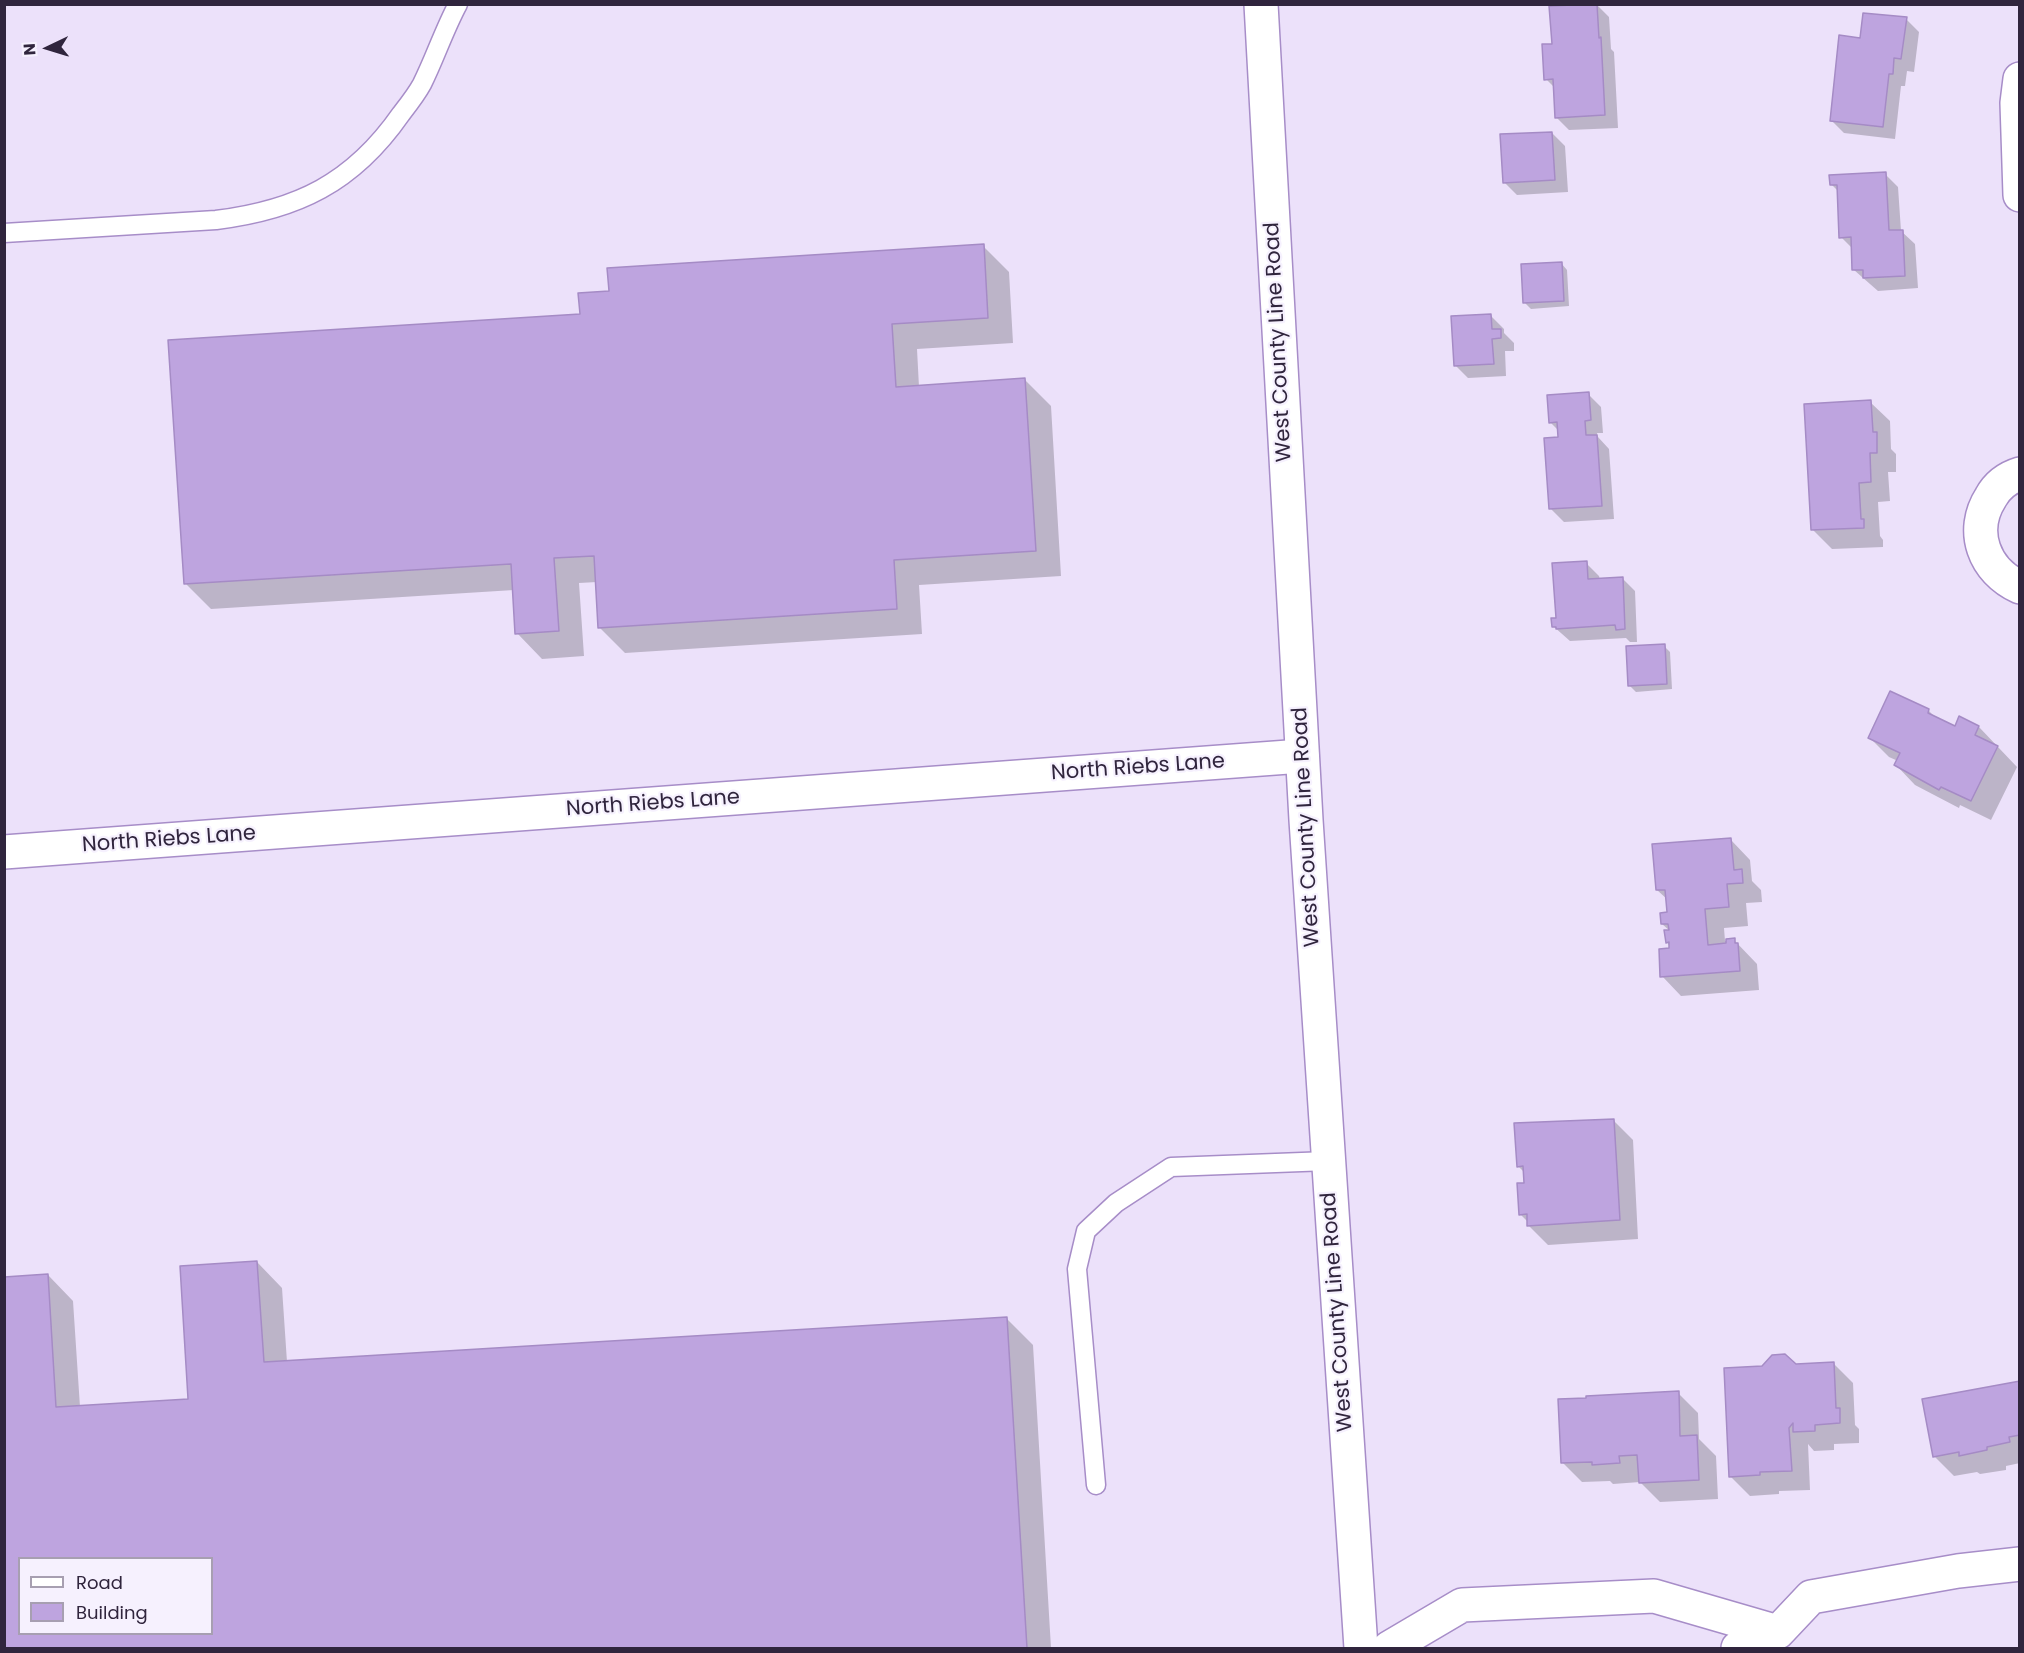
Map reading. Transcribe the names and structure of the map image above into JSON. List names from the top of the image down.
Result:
{
  "streets": {
    "street": ["West County Line Road", "North Riebs Lane"]
  },
  "crossings": [
    ["West County Line Road", "North Riebs Lane"]
  ],
  "legend": ["Road", "Building"],
  "north": "left"
}
